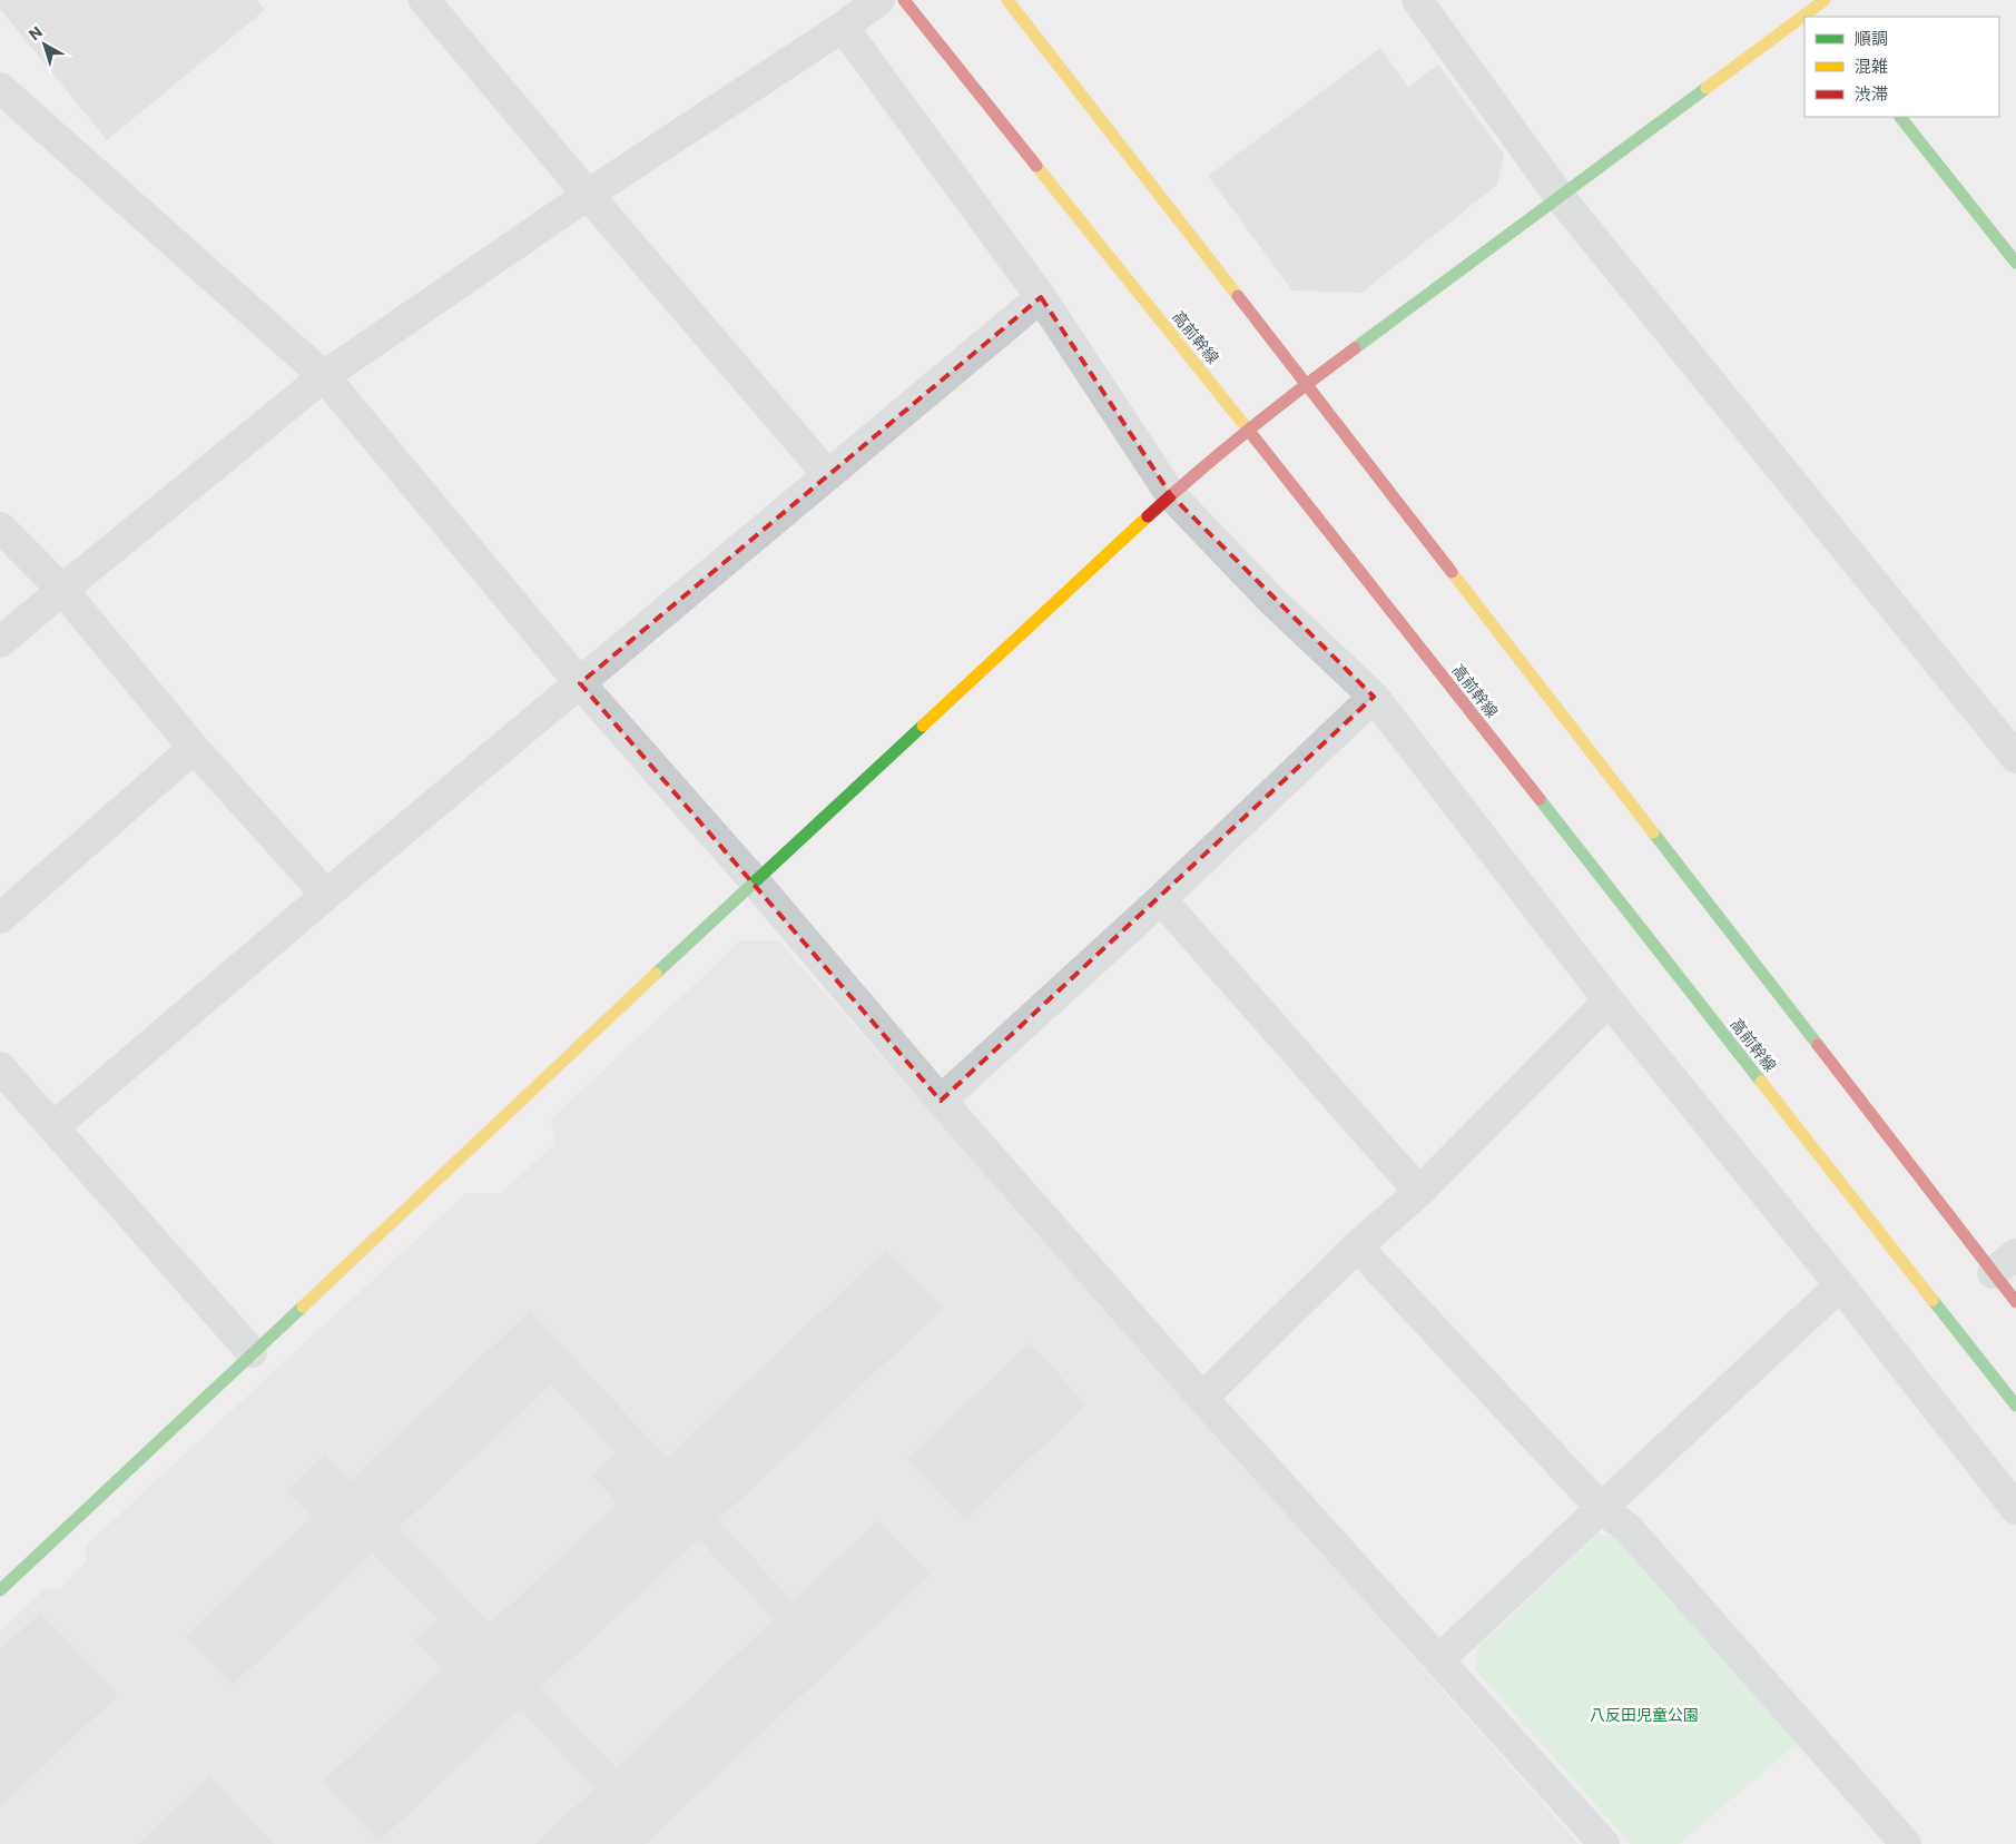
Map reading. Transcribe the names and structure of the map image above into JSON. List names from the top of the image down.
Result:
{
  "streets": {
    "street": ["高前幹線"]
  },
  "parks": ["八反田児童公園"],
  "legend": ["順調", "混雑", "渋滞"],
  "north": "top left"
}
